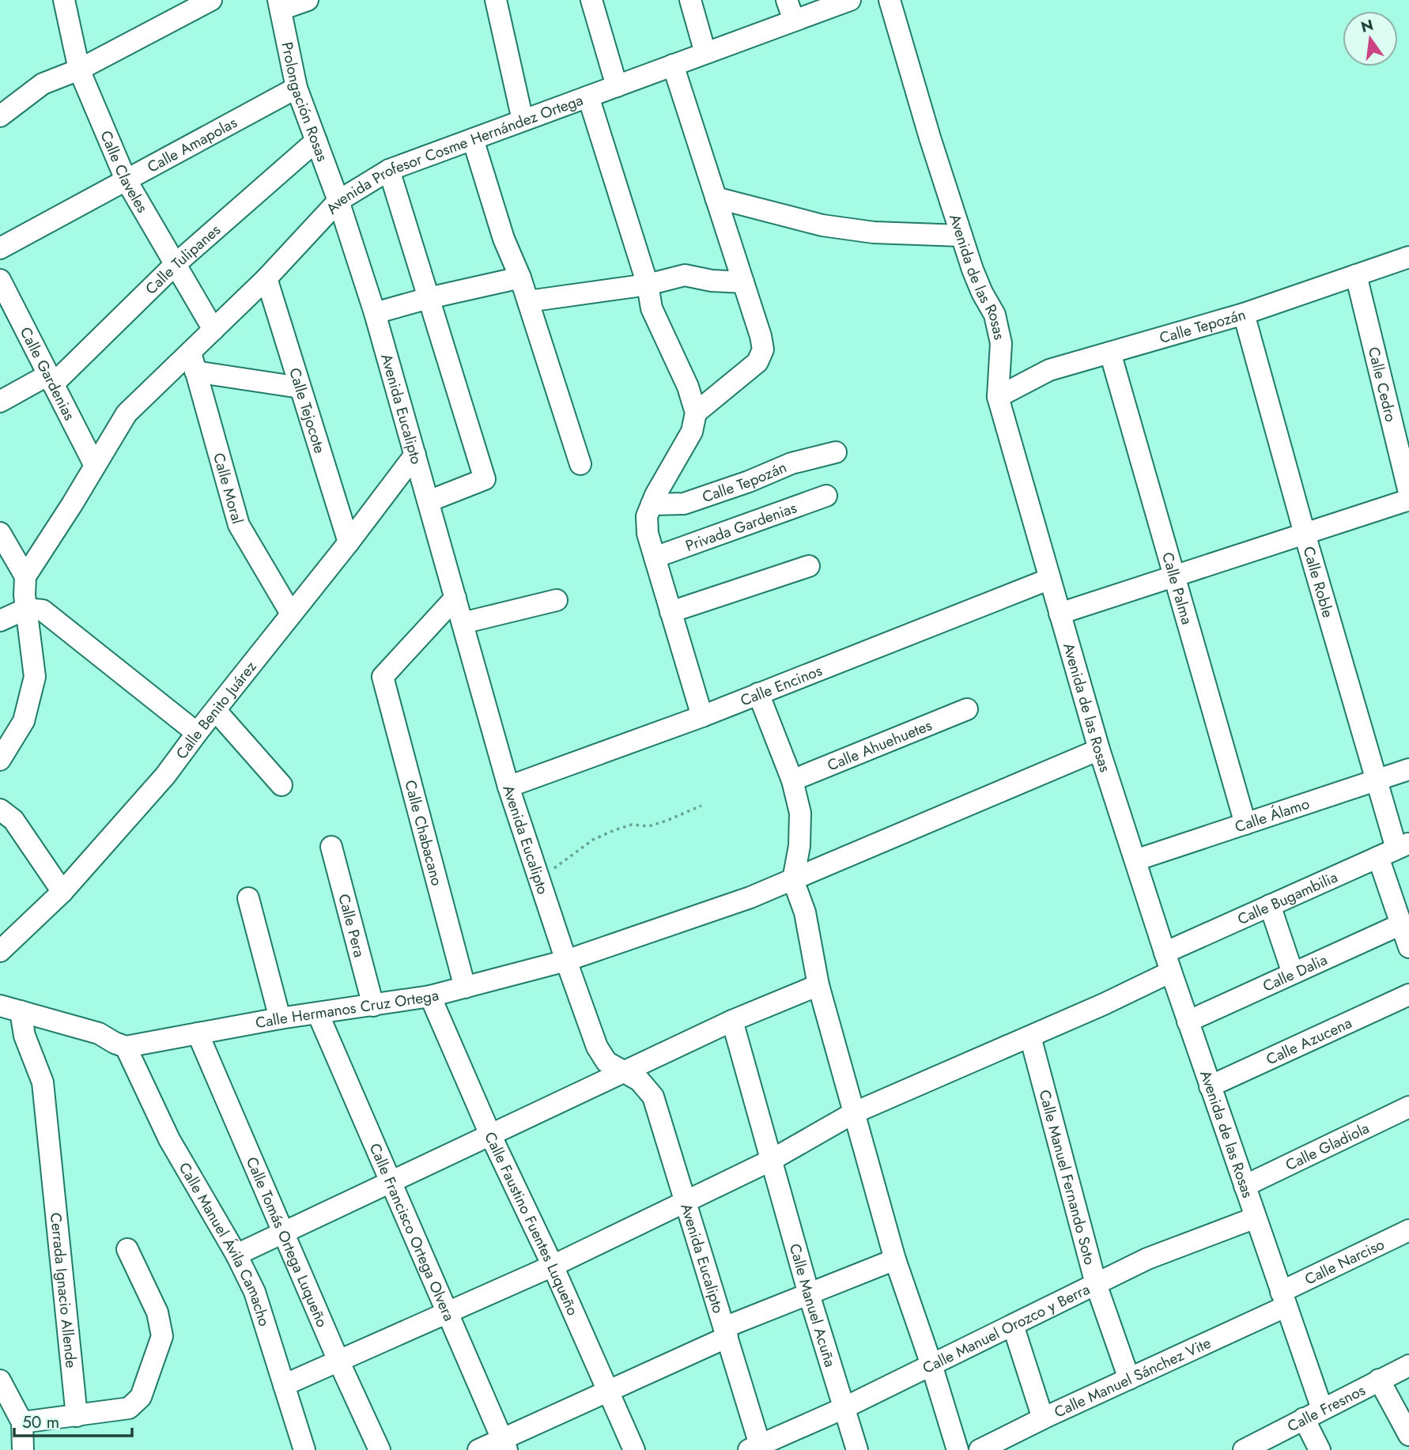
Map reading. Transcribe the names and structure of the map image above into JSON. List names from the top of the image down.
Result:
{
  "streets": {
    "street": [
      "Prolongación Rosas",
      "Calle Amapolas",
      "Avenida Profesor Cosme Hernández Ortega",
      "Calle Claveles",
      "Calle Tulipanes",
      "Avenida de las Rosas",
      "Calle Tepozán",
      "Calle Gardenias",
      "Calle Cedro",
      "Avenida Eucalipto",
      "Calle Tejocote",
      "Calle Moral",
      "Privada Gardenias",
      "Calle Roble",
      "Calle Palma",
      "Calle Encinos",
      "Calle Benito Juárez",
      "Calle Ahuehuetes",
      "Calle Álamo",
      "Calle Chabacano",
      "Calle Bugambilia",
      "Calle Pera",
      "Calle Dalia",
      "Calle Hermanos Cruz Ortega",
      "Calle Azucena",
      "Calle Gladiola",
      "Calle Manuel Fernando Soto",
      "Calle Faustino Fuentes Luqueño",
      "Calle Francisco Ortega Olvera",
      "Calle Tomás Ortega Luqueño",
      "Calle Manuel Ávila Camacho",
      "Calle Narciso",
      "Cerrada Ignacio Allende",
      "Calle Manuel Acuña",
      "Calle Manuel Orozco y Berra",
      "Calle Manuel Sánchez Vite",
      "Calle Fresnos"
    ]
  },
  "crossings": [
    ["Prolongación Rosas", "Calle Amapolas"],
    ["Prolongación Rosas", "Avenida Profesor Cosme Hernández Ortega"],
    ["Prolongación Rosas", "Calle Tulipanes"],
    ["Prolongación Rosas", "Avenida Eucalipto"],
    ["Calle Amapolas", "Calle Claveles"],
    ["Avenida Profesor Cosme Hernández Ortega", "Calle Claveles"],
    ["Avenida Profesor Cosme Hernández Ortega", "Calle Gardenias"],
    ["Avenida Profesor Cosme Hernández Ortega", "Avenida Eucalipto"],
    ["Avenida Profesor Cosme Hernández Ortega", "Calle Tejocote"],
    ["Avenida Profesor Cosme Hernández Ortega", "Calle Moral"],
    ["Calle Claveles", "Calle Tulipanes"],
    ["Calle Tulipanes", "Calle Gardenias"],
    ["Avenida de las Rosas", "Calle Tepozán"],
    ["Avenida de las Rosas", "Calle Encinos"],
    ["Avenida de las Rosas", "Calle Álamo"],
    ["Avenida de las Rosas", "Calle Bugambilia"],
    ["Avenida de las Rosas", "Calle Dalia"],
    ["Avenida de las Rosas", "Calle Hermanos Cruz Ortega"],
    ["Avenida de las Rosas", "Calle Azucena"],
    ["Avenida de las Rosas", "Calle Gladiola"],
    ["Avenida de las Rosas", "Calle Narciso"],
    ["Avenida de las Rosas", "Calle Manuel Orozco y Berra"],
    ["Avenida de las Rosas", "Calle Manuel Sánchez Vite"],
    ["Avenida de las Rosas", "Calle Fresnos"],
    ["Calle Tepozán", "Calle Cedro"],
    ["Calle Tepozán", "Calle Roble"],
    ["Calle Tepozán", "Calle Palma"],
    ["Avenida Eucalipto", "Calle Encinos"],
    ["Avenida Eucalipto", "Calle Benito Juárez"],
    ["Avenida Eucalipto", "Calle Chabacano"],
    ["Avenida Eucalipto", "Calle Bugambilia"],
    ["Avenida Eucalipto", "Calle Hermanos Cruz Ortega"],
    ["Avenida Eucalipto", "Calle Manuel Orozco y Berra"],
    ["Calle Tejocote", "Calle Benito Juárez"],
    ["Calle Moral", "Calle Benito Juárez"],
    ["Calle Roble", "Calle Álamo"],
    ["Calle Roble", "Calle Bugambilia"],
    ["Calle Roble", "Calle Dalia"],
    ["Calle Palma", "Calle Álamo"],
    ["Calle Chabacano", "Calle Hermanos Cruz Ortega"],
    ["Calle Bugambilia", "Calle Manuel Fernando Soto"],
    ["Calle Bugambilia", "Calle Faustino Fuentes Luqueño"],
    ["Calle Bugambilia", "Calle Francisco Ortega Olvera"],
    ["Calle Bugambilia", "Calle Tomás Ortega Luqueño"],
    ["Calle Bugambilia", "Calle Manuel Ávila Camacho"],
    ["Calle Bugambilia", "Calle Manuel Acuña"],
    ["Calle Pera", "Calle Hermanos Cruz Ortega"],
    ["Calle Hermanos Cruz Ortega", "Calle Faustino Fuentes Luqueño"],
    ["Calle Hermanos Cruz Ortega", "Calle Francisco Ortega Olvera"],
    ["Calle Hermanos Cruz Ortega", "Calle Tomás Ortega Luqueño"],
    ["Calle Hermanos Cruz Ortega", "Calle Manuel Ávila Camacho"],
    ["Calle Manuel Fernando Soto", "Calle Manuel Orozco y Berra"],
    ["Calle Manuel Fernando Soto", "Calle Manuel Sánchez Vite"],
    ["Calle Narciso", "Calle Manuel Sánchez Vite"],
    ["Calle Manuel Acuña", "Calle Manuel Orozco y Berra"]
  ],
  "scale_bar": "50 m",
  "north": "top"
}
